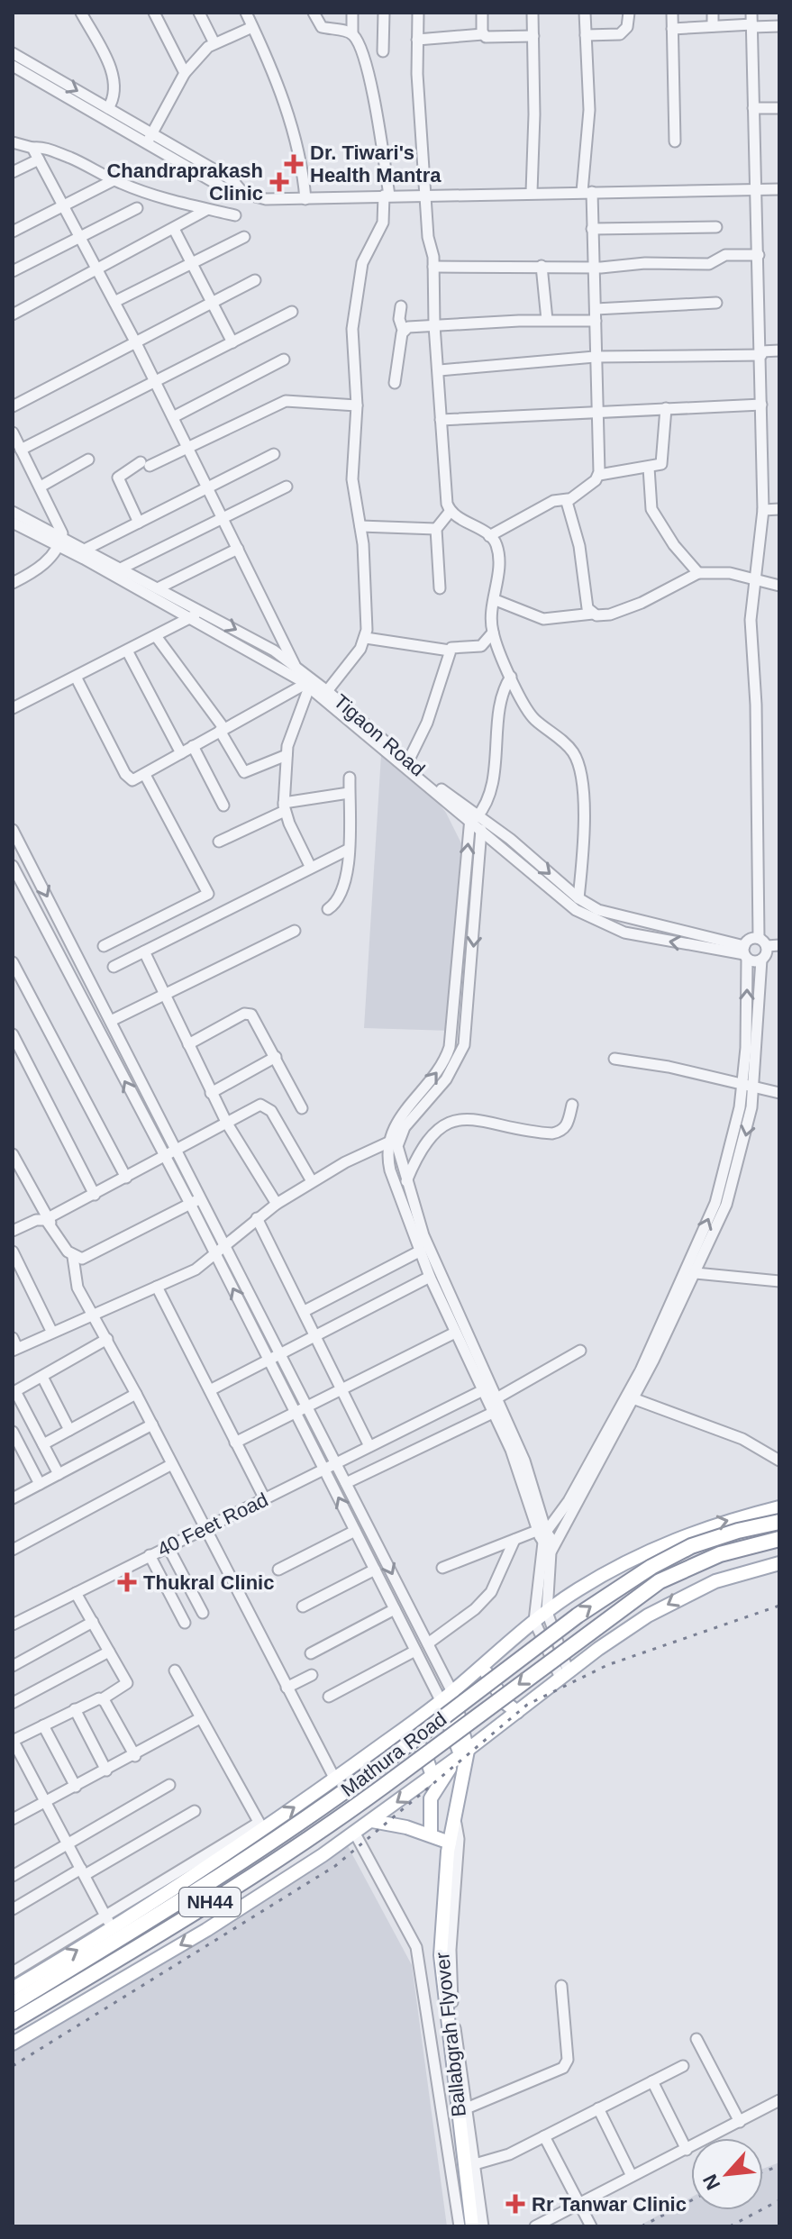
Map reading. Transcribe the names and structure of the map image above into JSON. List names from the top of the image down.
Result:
{
  "streets": {
    "highway": ["Mathura Road", "NH44"],
    "main road": ["Ballabgrah Flyover"],
    "street": ["Tigaon Road", "40 Feet Road"]
  },
  "places": {
    "health": [
      "Dr. Tiwari's Health Mantra",
      "Chandraprakash Clinic",
      "Thukral Clinic",
      "Rr Tanwar Clinic"
    ]
  },
  "north": "bottom left"
}
